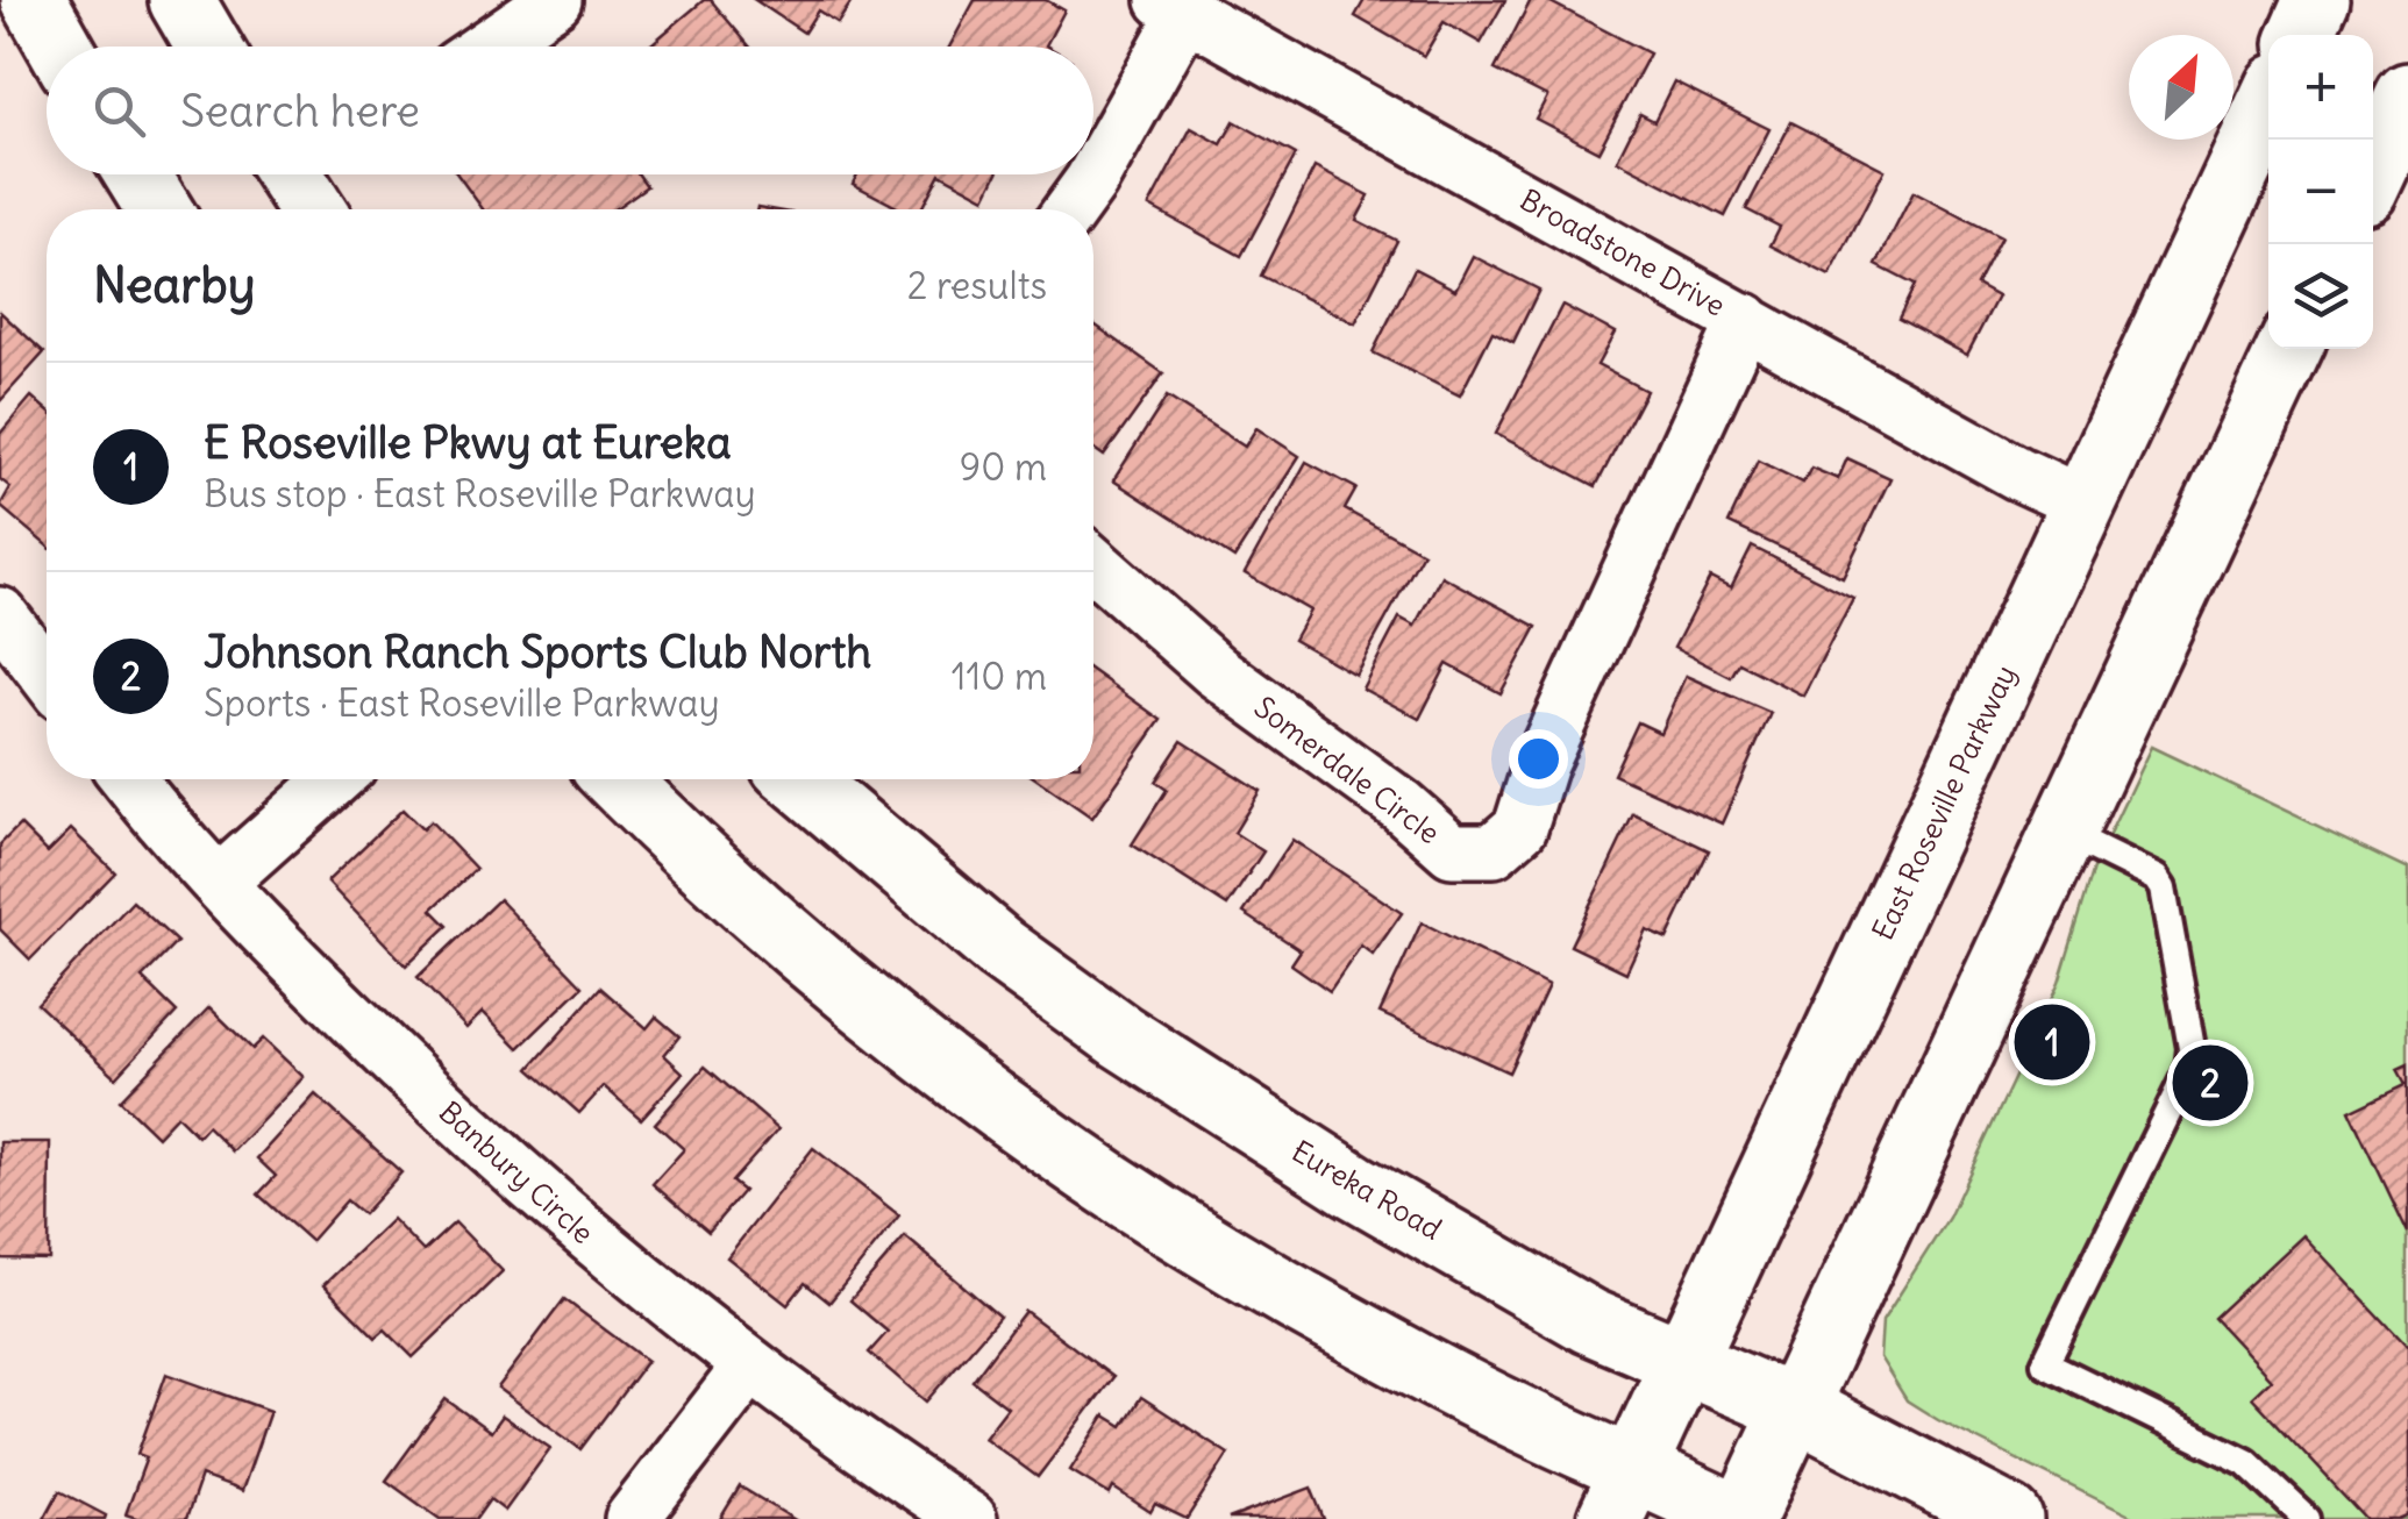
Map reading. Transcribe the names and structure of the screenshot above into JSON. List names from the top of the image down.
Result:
{
  "streets": {
    "main road": ["East Roseville Parkway", "Eureka Road"],
    "street": ["Broadstone Drive", "Somerdale Circle", "Banbury Circle"]
  },
  "crossings": [
    ["Broadstone Drive", "Somerdale Circle"],
    ["Broadstone Drive", "East Roseville Parkway"],
    ["East Roseville Parkway", "Eureka Road"]
  ],
  "north": "top right",
  "page": {
    "map_buttons": ["+", "−"],
    "search": "Search here",
    "heading": ["Nearby", "2 results"],
    "list": [
      {
        "mark": "1",
        "name": "E Roseville Pkwy at Eureka",
        "note": "Bus stop · East Roseville Parkway",
        "value": "90 m"
      },
      {
        "mark": "2",
        "name": "Johnson Ranch Sports Club North",
        "note": "Sports · East Roseville Parkway",
        "value": "110 m"
      }
    ],
    "pins": ["1", "2"]
  }
}
